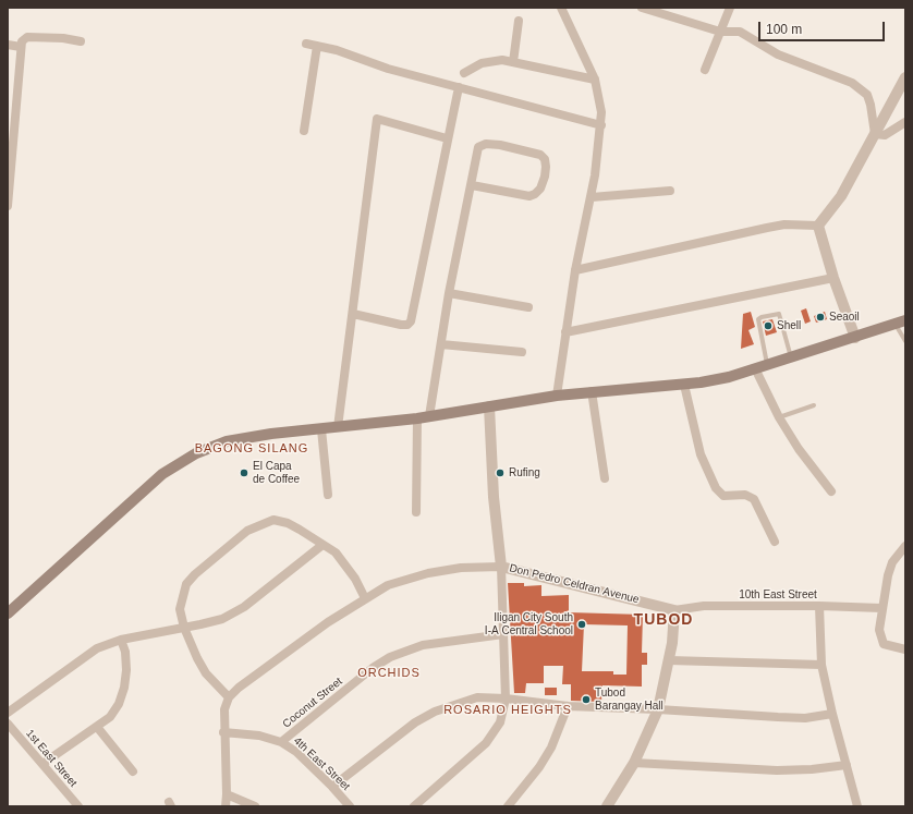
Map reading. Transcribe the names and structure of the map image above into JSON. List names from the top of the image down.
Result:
{
  "streets": {
    "street": [
      "Don Pedro Celdran Avenue",
      "10th East Street",
      "Coconut Street",
      "1st East Street",
      "4th East Street"
    ]
  },
  "crossings": [
    ["Don Pedro Celdran Avenue", "10th East Street"],
    ["Coconut Street", "4th East Street"]
  ],
  "districts": [
    "BAGONG SILANG",
    "TUBOD",
    "ORCHIDS",
    "ROSARIO HEIGHTS"
  ],
  "places": [
    "Seaoil",
    "Shell",
    "El Capa de Coffee",
    "Rufing",
    "Iligan City South I-A Central School",
    "Tubod Barangay Hall"
  ],
  "scale_bar": "100 m"
}
